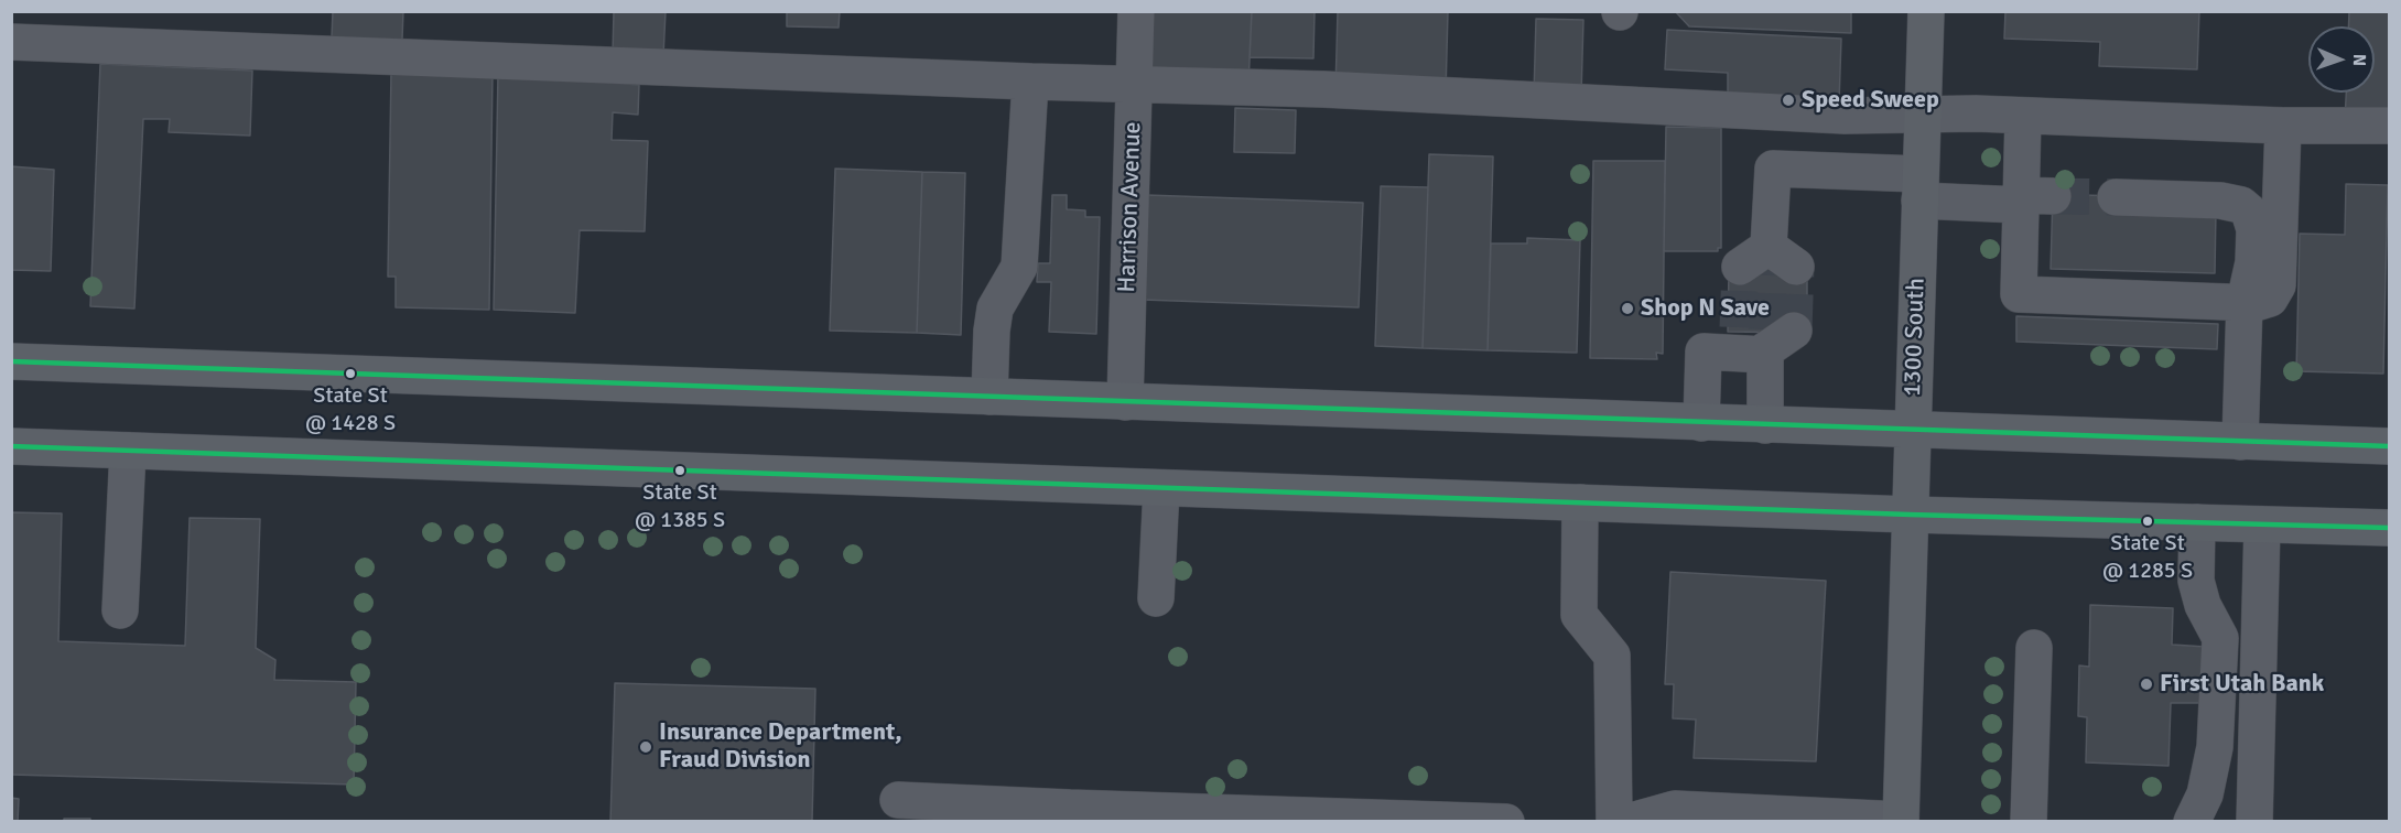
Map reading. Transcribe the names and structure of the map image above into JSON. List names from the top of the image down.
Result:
{
  "streets": {
    "main road": ["1300 South"],
    "street": ["Harrison Avenue"]
  },
  "places": [
    "Speed Sweep",
    "Shop N Save",
    "State St @ 1428 S",
    "State St @ 1385 S",
    "State St @ 1285 S",
    "First Utah Bank",
    "Insurance Department, Fraud Division"
  ],
  "north": "right"
}
